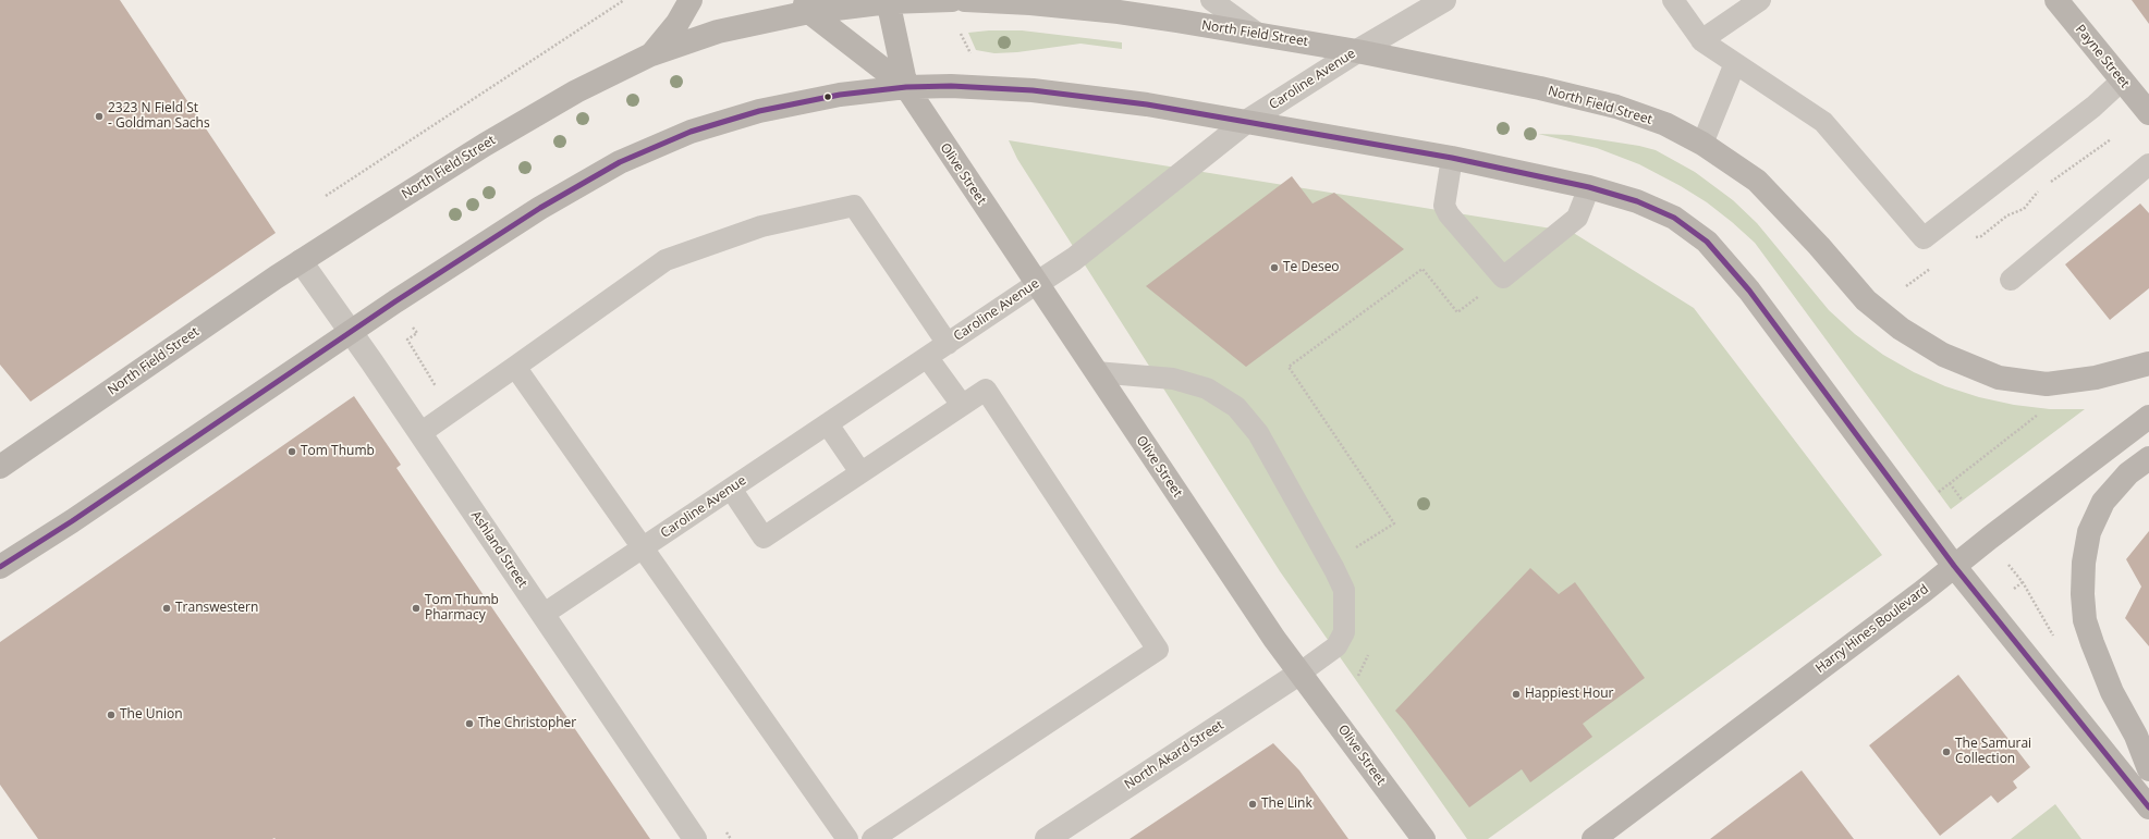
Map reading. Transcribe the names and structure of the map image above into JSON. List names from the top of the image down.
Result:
{
  "streets": {
    "main road": [
      "North Field Street",
      "Payne Street",
      "Olive Street",
      "Harry Hines Boulevard"
    ],
    "street": ["Caroline Avenue", "Ashland Street", "North Akard Street"]
  },
  "crossings": [
    ["North Field Street", "Caroline Avenue"],
    ["North Field Street", "Olive Street"],
    ["North Field Street", "Ashland Street"],
    ["Caroline Avenue", "Olive Street"],
    ["Caroline Avenue", "Ashland Street"],
    ["Olive Street", "North Akard Street"]
  ],
  "places": [
    "2323 N Field St - Goldman Sachs",
    "Te Deseo",
    "Tom Thumb",
    "Transwestern",
    "Tom Thumb Pharmacy",
    "Happiest Hour",
    "The Union",
    "The Christopher",
    "The Samurai Collection",
    "The Link"
  ]
}
